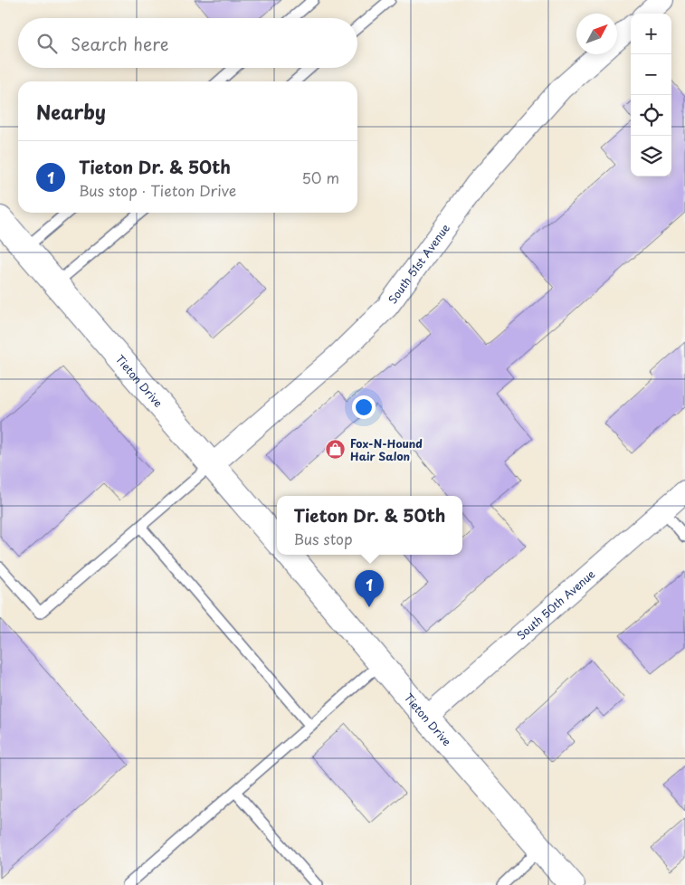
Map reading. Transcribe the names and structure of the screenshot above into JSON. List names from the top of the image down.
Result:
{
  "streets": {
    "main road": ["Tieton Drive"],
    "street": ["South 51st Avenue", "South 50th Avenue"]
  },
  "crossings": [
    ["South 51st Avenue", "Tieton Drive"],
    ["Tieton Drive", "South 50th Avenue"]
  ],
  "places": {
    "shop": ["Fox-N-Hound Hair Salon"]
  },
  "north": "top right",
  "page": {
    "map_buttons": ["+", "−"],
    "search": "Search here",
    "heading": "Nearby",
    "list": [
      {
        "mark": "1",
        "name": "Tieton Dr. & 50th",
        "note": "Bus stop · Tieton Drive",
        "value": "50 m"
      }
    ],
    "popup": ["Tieton Dr. & 50th", "Bus stop"],
    "pins": "1"
  }
}
